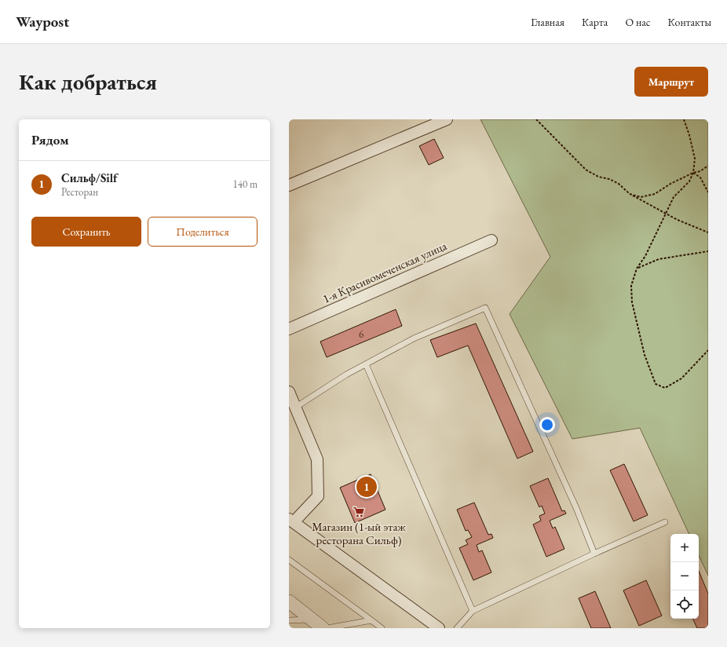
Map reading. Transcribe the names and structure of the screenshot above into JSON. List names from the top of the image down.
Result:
{
  "streets": {
    "street": ["1-я Красивомеченская улица"]
  },
  "places": {
    "supermarket": ["Магазин (1-ый этаж ресторана Сильф)"]
  },
  "house_numbers": ["6"],
  "page": {
    "header": "Waypost",
    "nav": [
      "Главная",
      "Карта",
      "О нас",
      "Контакты"
    ],
    "buttons": [
      "Маршрут",
      ["Сохранить", "Поделиться"]
    ],
    "title": "Как добраться",
    "heading": "Рядом",
    "list": [
      {
        "mark": "1",
        "name": "Сильф/Silf",
        "note": "Ресторан",
        "value": "140 m"
      }
    ],
    "pins": "1",
    "map_buttons": ["+", "−"]
  }
}
